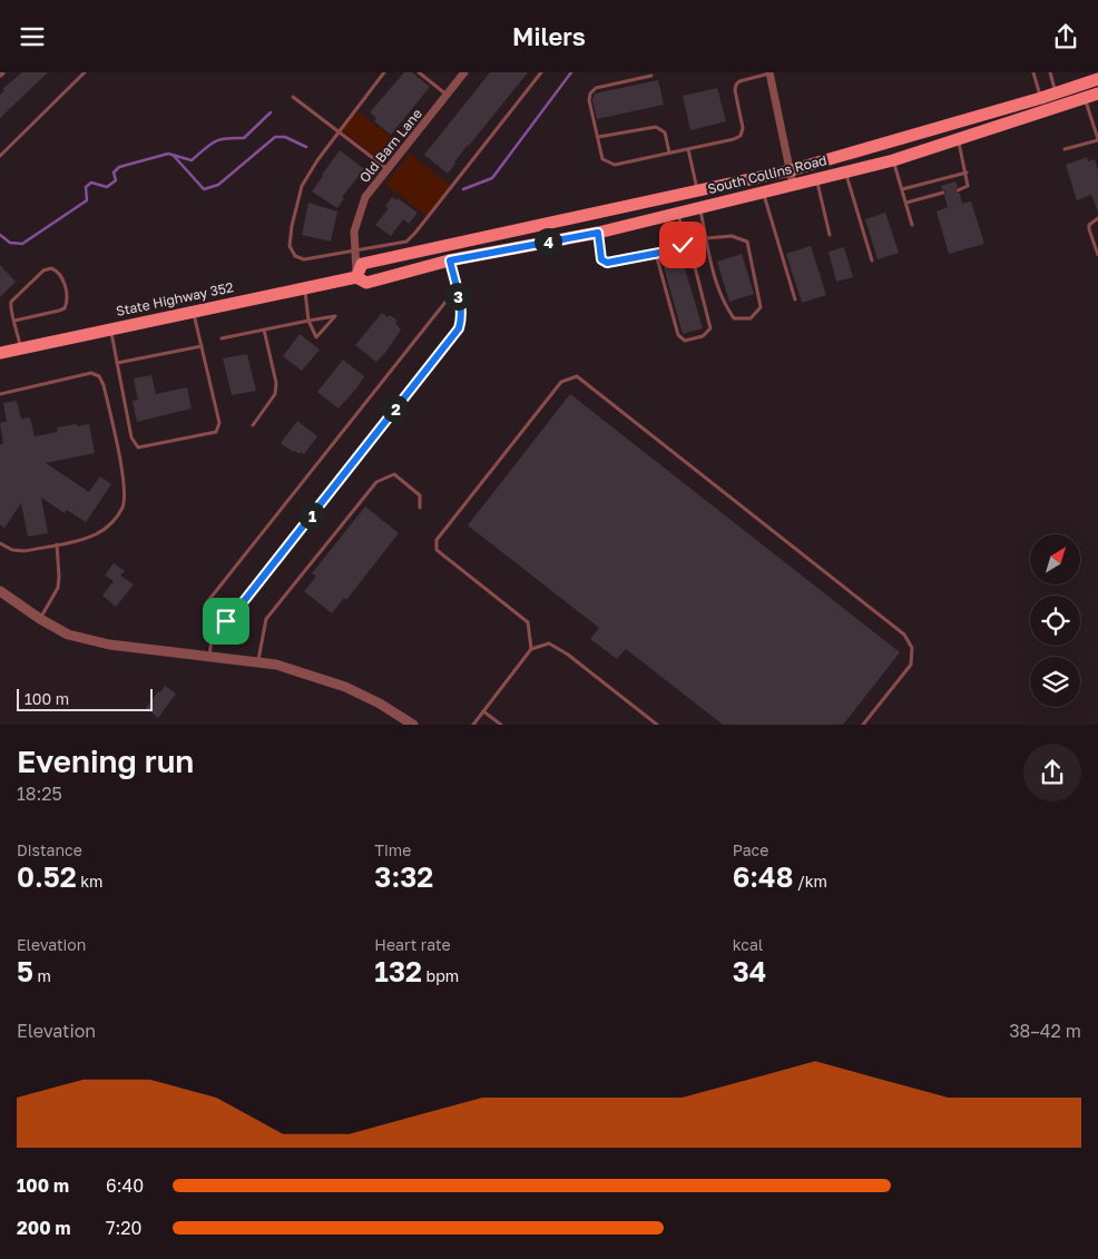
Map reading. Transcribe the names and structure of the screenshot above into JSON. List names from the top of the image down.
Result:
{
  "streets": {
    "main road": ["South Collins Road", "State Highway 352"],
    "street": ["Old Barn Lane"]
  },
  "crossings": [
    ["Old Barn Lane", "State Highway 352"],
    ["South Collins Road", "State Highway 352"]
  ],
  "scale_bar": "100 m",
  "north": "top right",
  "page": {
    "header": "Milers",
    "pins": [
      "4",
      "3",
      "2",
      "1"
    ],
    "scale": "100 m",
    "heading": ["Evening run", "18:25"],
    "stats": [
      ["Distance", "0.52 km"],
      ["Time", "3:32"],
      ["Pace", "6:48 /km"],
      ["Elevation", "5 m"],
      ["Heart rate", "132 bpm"],
      ["kcal", "34"]
    ],
    "chart": ["Elevation", "38–42 m"],
    "list": [
      {
        "name": "100 m",
        "note": "6:40"
      },
      {
        "name": "200 m",
        "note": "7:20"
      }
    ]
  }
}
